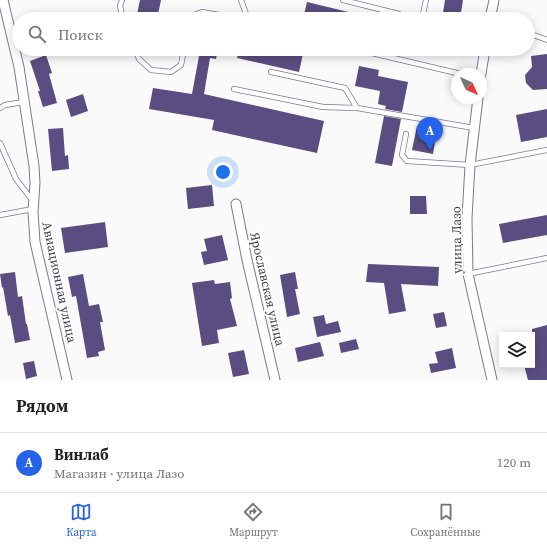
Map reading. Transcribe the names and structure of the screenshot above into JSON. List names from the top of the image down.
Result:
{
  "streets": {
    "street": ["улица Лазо", "Авиационная улица", "Ярославская улица"]
  },
  "north": "bottom right",
  "page": {
    "search": "Поиск",
    "pins": "A",
    "heading": "Рядом",
    "list": [
      {
        "mark": "A",
        "name": "Винлаб",
        "note": "Магазин · улица Лазо",
        "value": "120 m"
      }
    ],
    "nav": ["Карта", "Маршрут", "Сохранённые"]
  }
}
